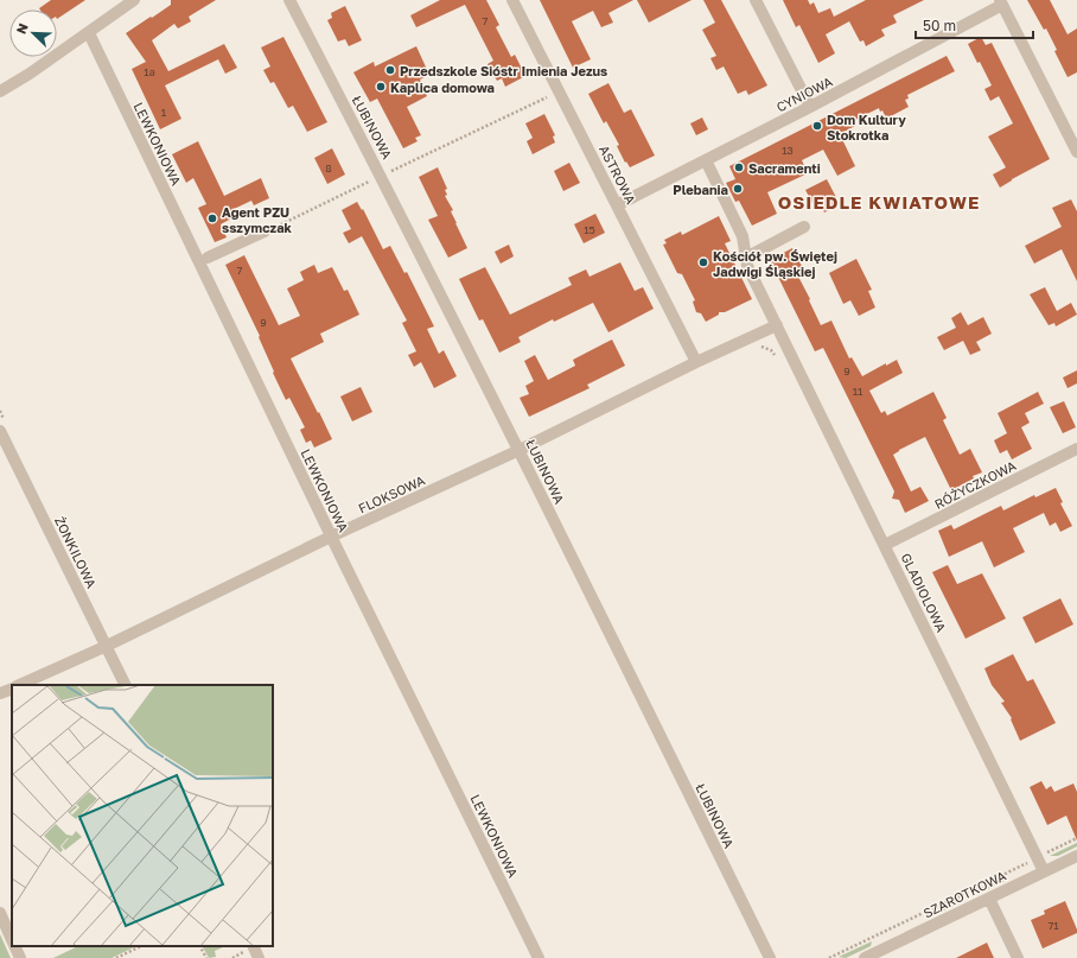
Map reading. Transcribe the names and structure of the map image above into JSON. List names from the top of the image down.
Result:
{
  "streets": {
    "street": [
      "CYNIOWA",
      "ŁUBINOWA",
      "LEWKONIOWA",
      "ASTROWA",
      "RÓŻYCZKOWA",
      "FLOKSOWA",
      "ŻONKILOWA",
      "GLADIOLOWA",
      "SZAROTKOWA"
    ]
  },
  "crossings": [
    ["CYNIOWA", "ASTROWA"],
    ["CYNIOWA", "GLADIOLOWA"],
    ["ŁUBINOWA", "FLOKSOWA"],
    ["LEWKONIOWA", "FLOKSOWA"],
    ["ASTROWA", "FLOKSOWA"],
    ["RÓŻYCZKOWA", "GLADIOLOWA"],
    ["FLOKSOWA", "ŻONKILOWA"],
    ["FLOKSOWA", "GLADIOLOWA"],
    ["GLADIOLOWA", "SZAROTKOWA"]
  ],
  "districts": ["OSIEDLE KWIATOWE"],
  "places": [
    "Przedszkole Sióstr Imienia Jezus",
    "Kaplica domowa",
    "Dom Kultury Stokrotka",
    "Sacramenti",
    "Plebania",
    "Agent PZU sszymczak",
    "Kościół pw. Świętej Jadwigi Śląskiej"
  ],
  "house_numbers": [
    "7",
    "1a",
    "1",
    "13",
    "8",
    "15",
    "7",
    "9",
    "9",
    "11",
    "71"
  ],
  "scale_bar": "50 m",
  "north": "top left"
}
